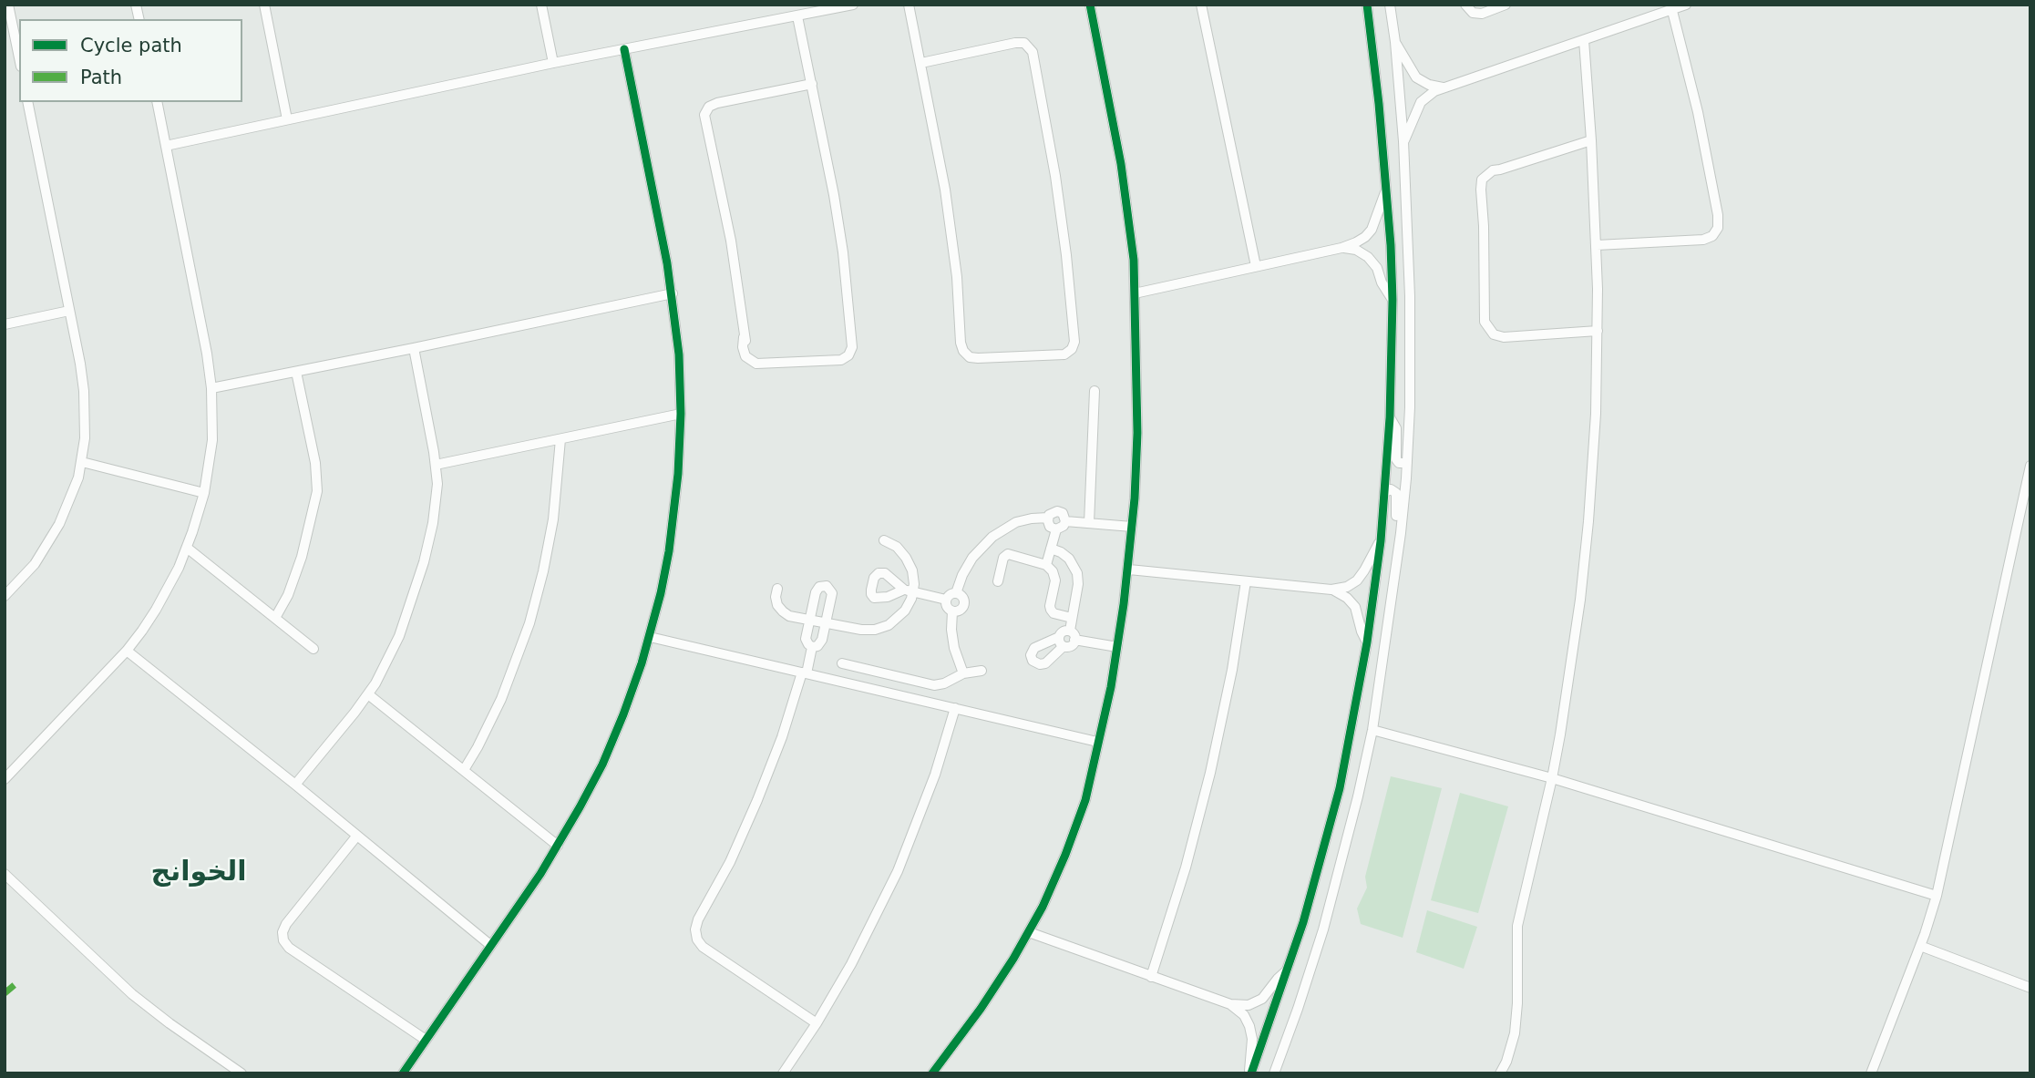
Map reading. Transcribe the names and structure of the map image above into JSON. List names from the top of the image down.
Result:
{
  "districts": ["الخوانج"],
  "legend": ["Cycle path", "Path"]
}
